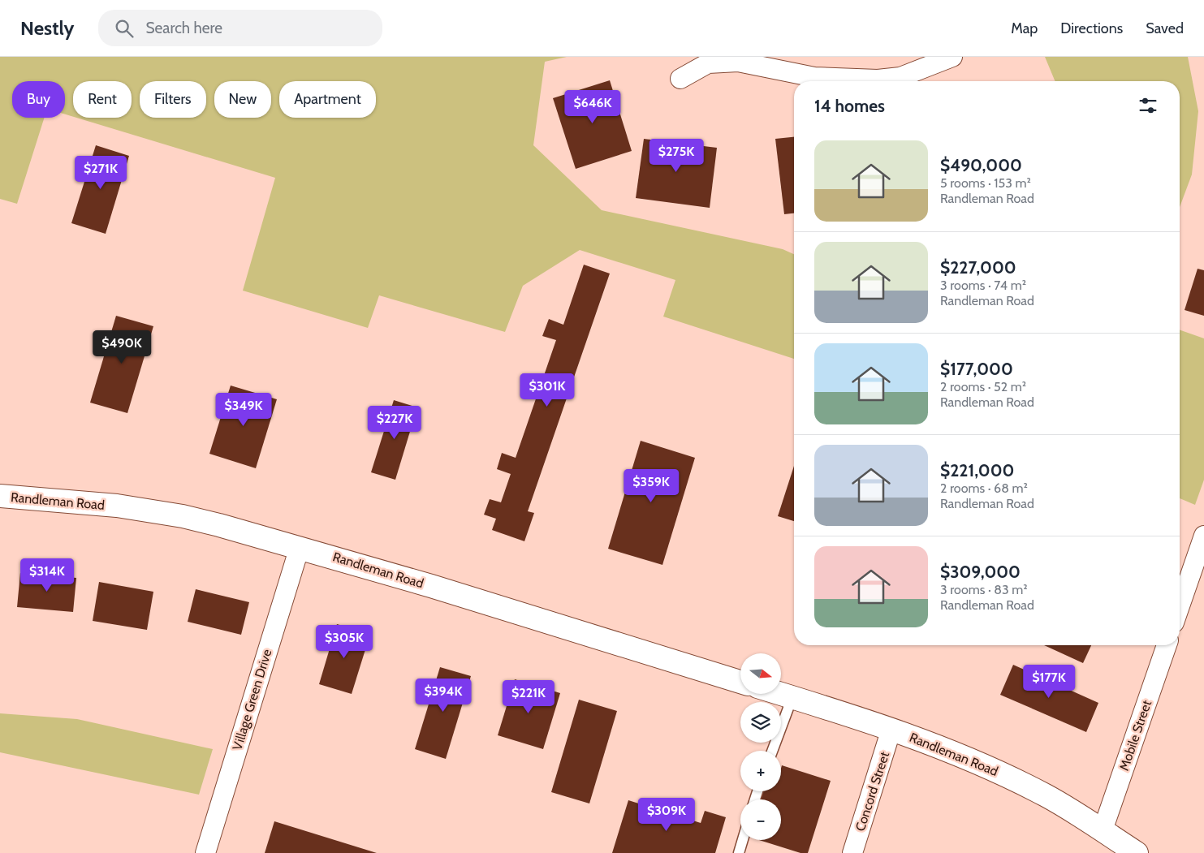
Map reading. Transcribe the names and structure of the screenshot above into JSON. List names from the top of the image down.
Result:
{
  "streets": {
    "main road": ["Randleman Road"],
    "street": ["Village Green Drive", "Mobile Street", "Concord Street"]
  },
  "crossings": [
    ["Randleman Road", "Village Green Drive"],
    ["Randleman Road", "Mobile Street"],
    ["Randleman Road", "Concord Street"]
  ],
  "north": "right",
  "page": {
    "header": "Nestly",
    "search": "Search here",
    "nav": ["Map", "Directions", "Saved"],
    "chip": [
      "Buy",
      "Rent",
      "Filters",
      "New",
      "Apartment"
    ],
    "heading": "14 homes",
    "price": [
      "$646K",
      "$275K",
      "$271K",
      "$490K",
      "$301K",
      "$349K",
      "$227K",
      "$359K",
      "$314K",
      "$305K",
      "$177K",
      "$394K",
      "$221K",
      "$309K"
    ],
    "list": [
      {
        "name": "$490,000",
        "note": "5 rooms · 153 m² · Randleman Road"
      },
      {
        "name": "$227,000",
        "note": "3 rooms · 74 m² · Randleman Road"
      },
      {
        "name": "$177,000",
        "note": "2 rooms · 52 m² · Randleman Road"
      },
      {
        "name": "$221,000",
        "note": "2 rooms · 68 m² · Randleman Road"
      },
      {
        "name": "$309,000",
        "note": "3 rooms · 83 m² · Randleman Road"
      }
    ],
    "map_buttons": ["+", "−"]
  }
}
